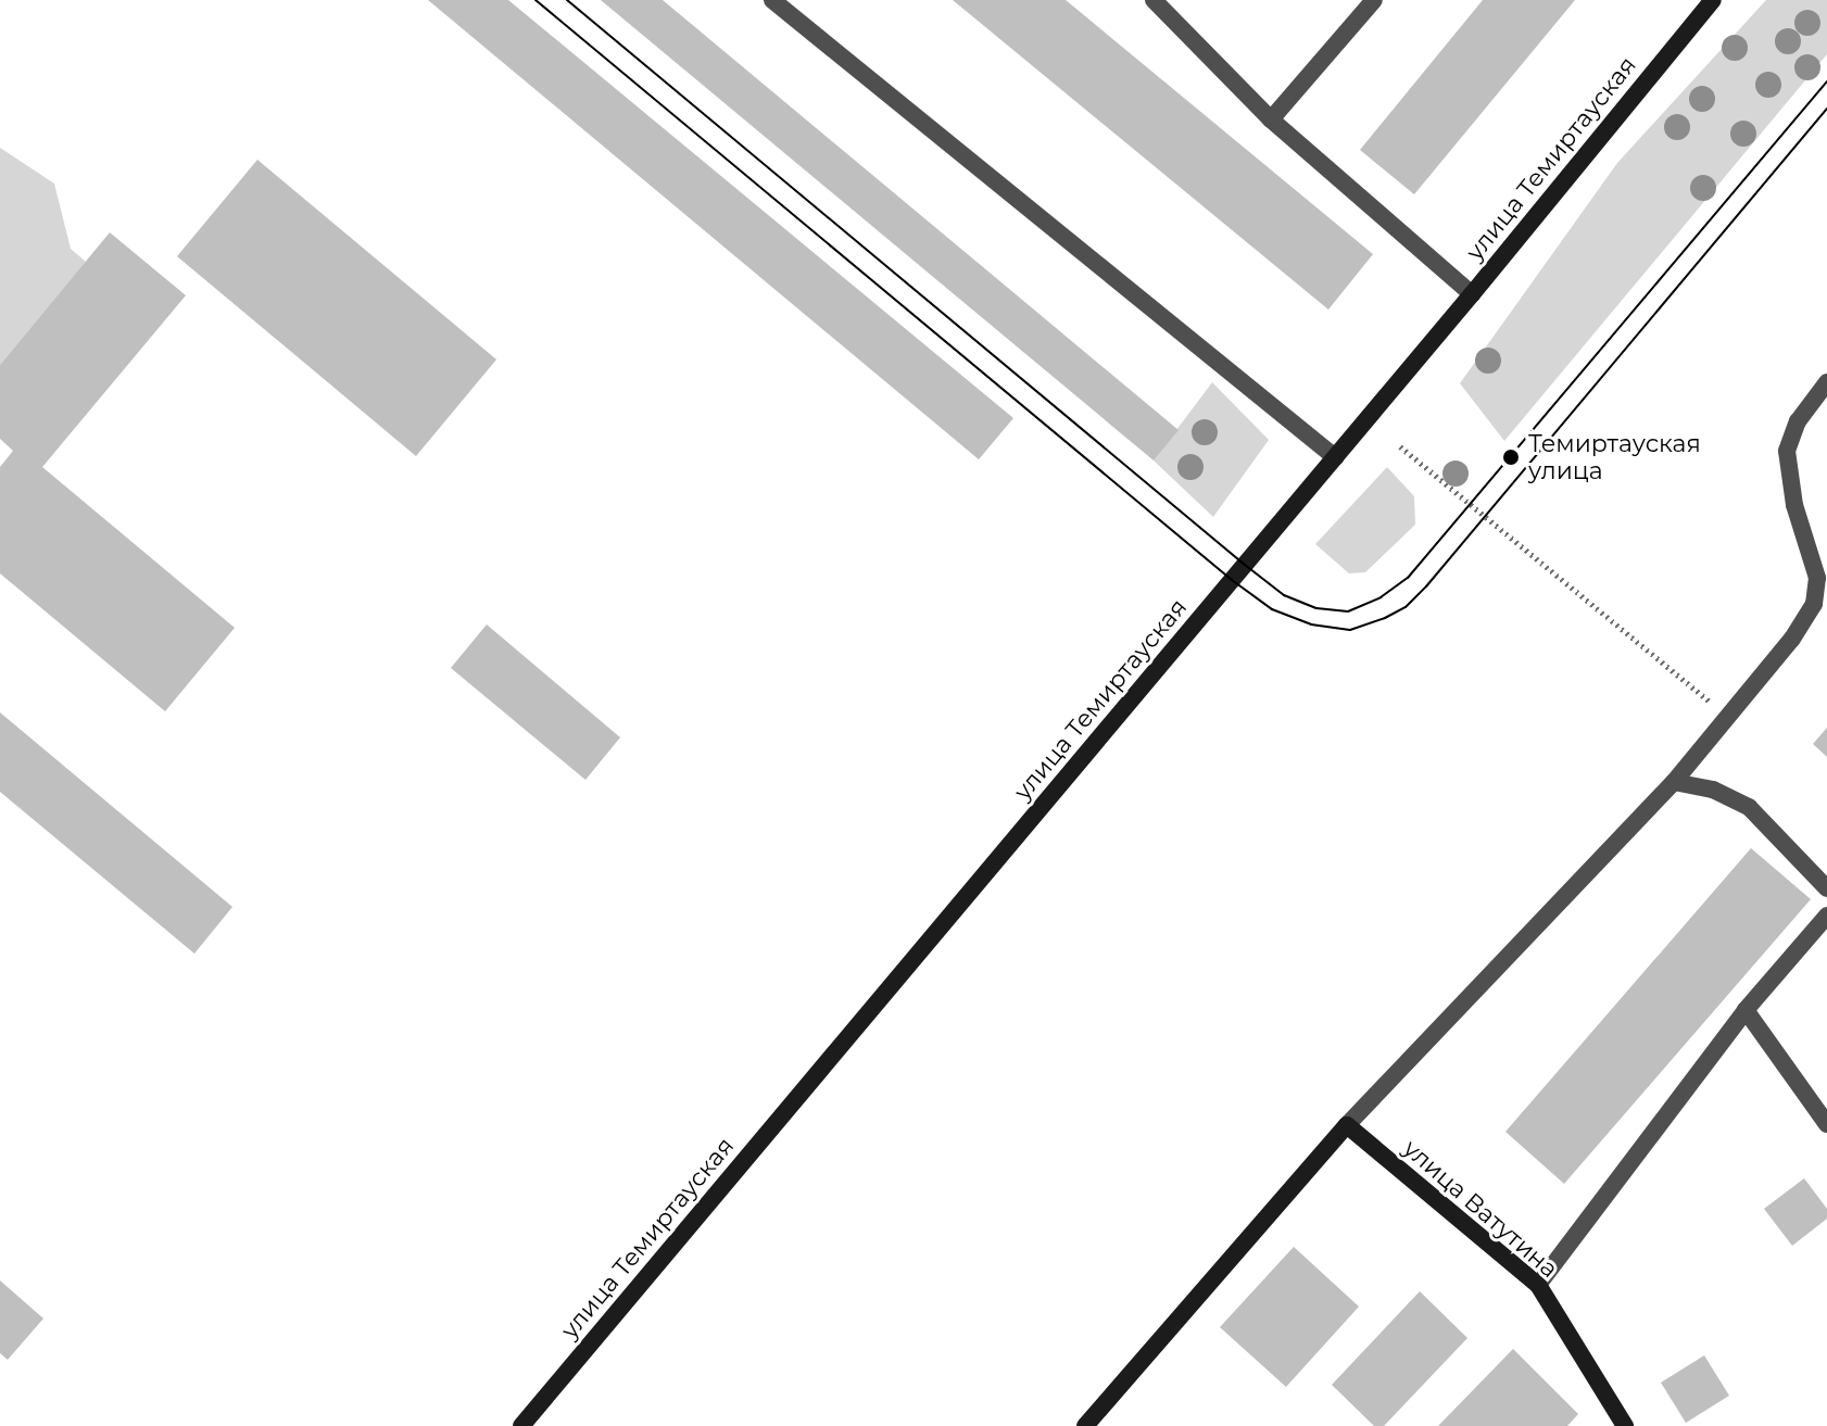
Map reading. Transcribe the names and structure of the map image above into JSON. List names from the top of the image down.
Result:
{
  "streets": {
    "street": ["улица Темиртауская", "улица Ватутина"]
  },
  "places": ["Темиртауская улица"]
}
